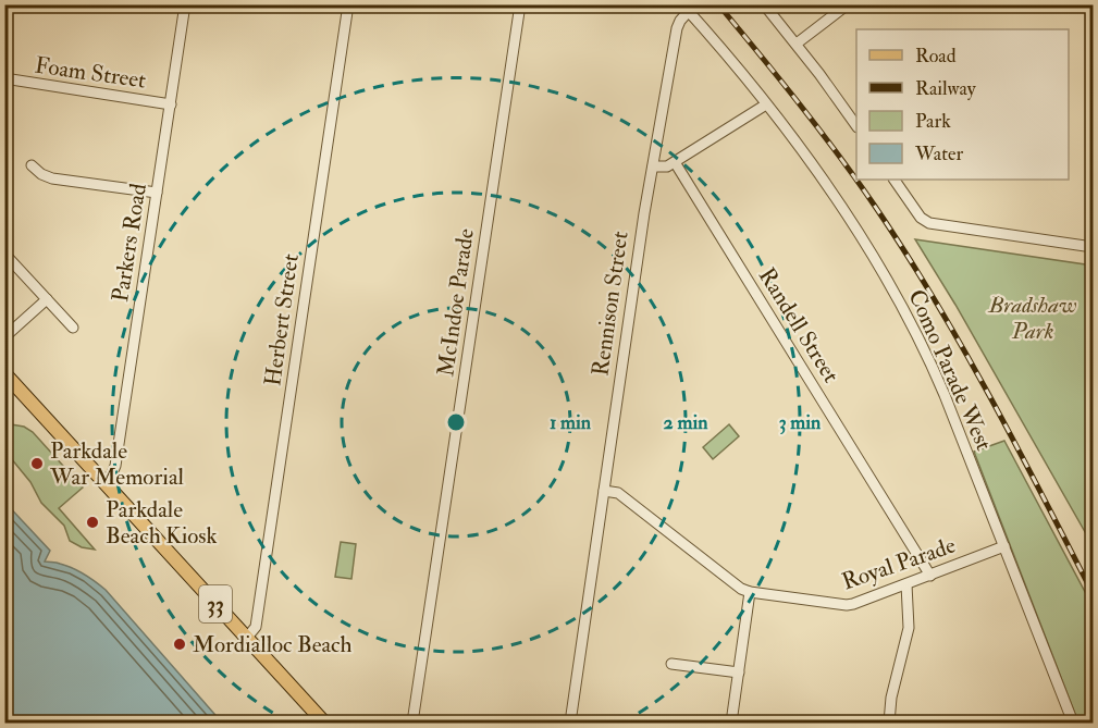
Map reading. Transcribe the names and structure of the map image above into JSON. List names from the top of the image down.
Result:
{
  "streets": {
    "main road": ["33"],
    "street": [
      "Foam Street",
      "Parkers Road",
      "McIndoe Parade",
      "Rennison Street",
      "Herbert Street",
      "Randell Street",
      "Como Parade West",
      "Royal Parade"
    ]
  },
  "crossings": [
    ["Foam Street", "Parkers Road"],
    ["Parkers Road", "33"],
    ["Rennison Street", "Como Parade West"],
    ["Rennison Street", "Royal Parade"],
    ["Herbert Street", "33"],
    ["Randell Street", "Royal Parade"],
    ["Como Parade West", "Royal Parade"]
  ],
  "parks": ["Bradshaw Park"],
  "places": ["Parkdale War Memorial", "Parkdale Beach Kiosk", "Mordialloc Beach"],
  "legend": [
    "Road",
    "Railway",
    "Park",
    "Water"
  ],
  "rings": ["1 min", "2 min", "3 min"]
}
